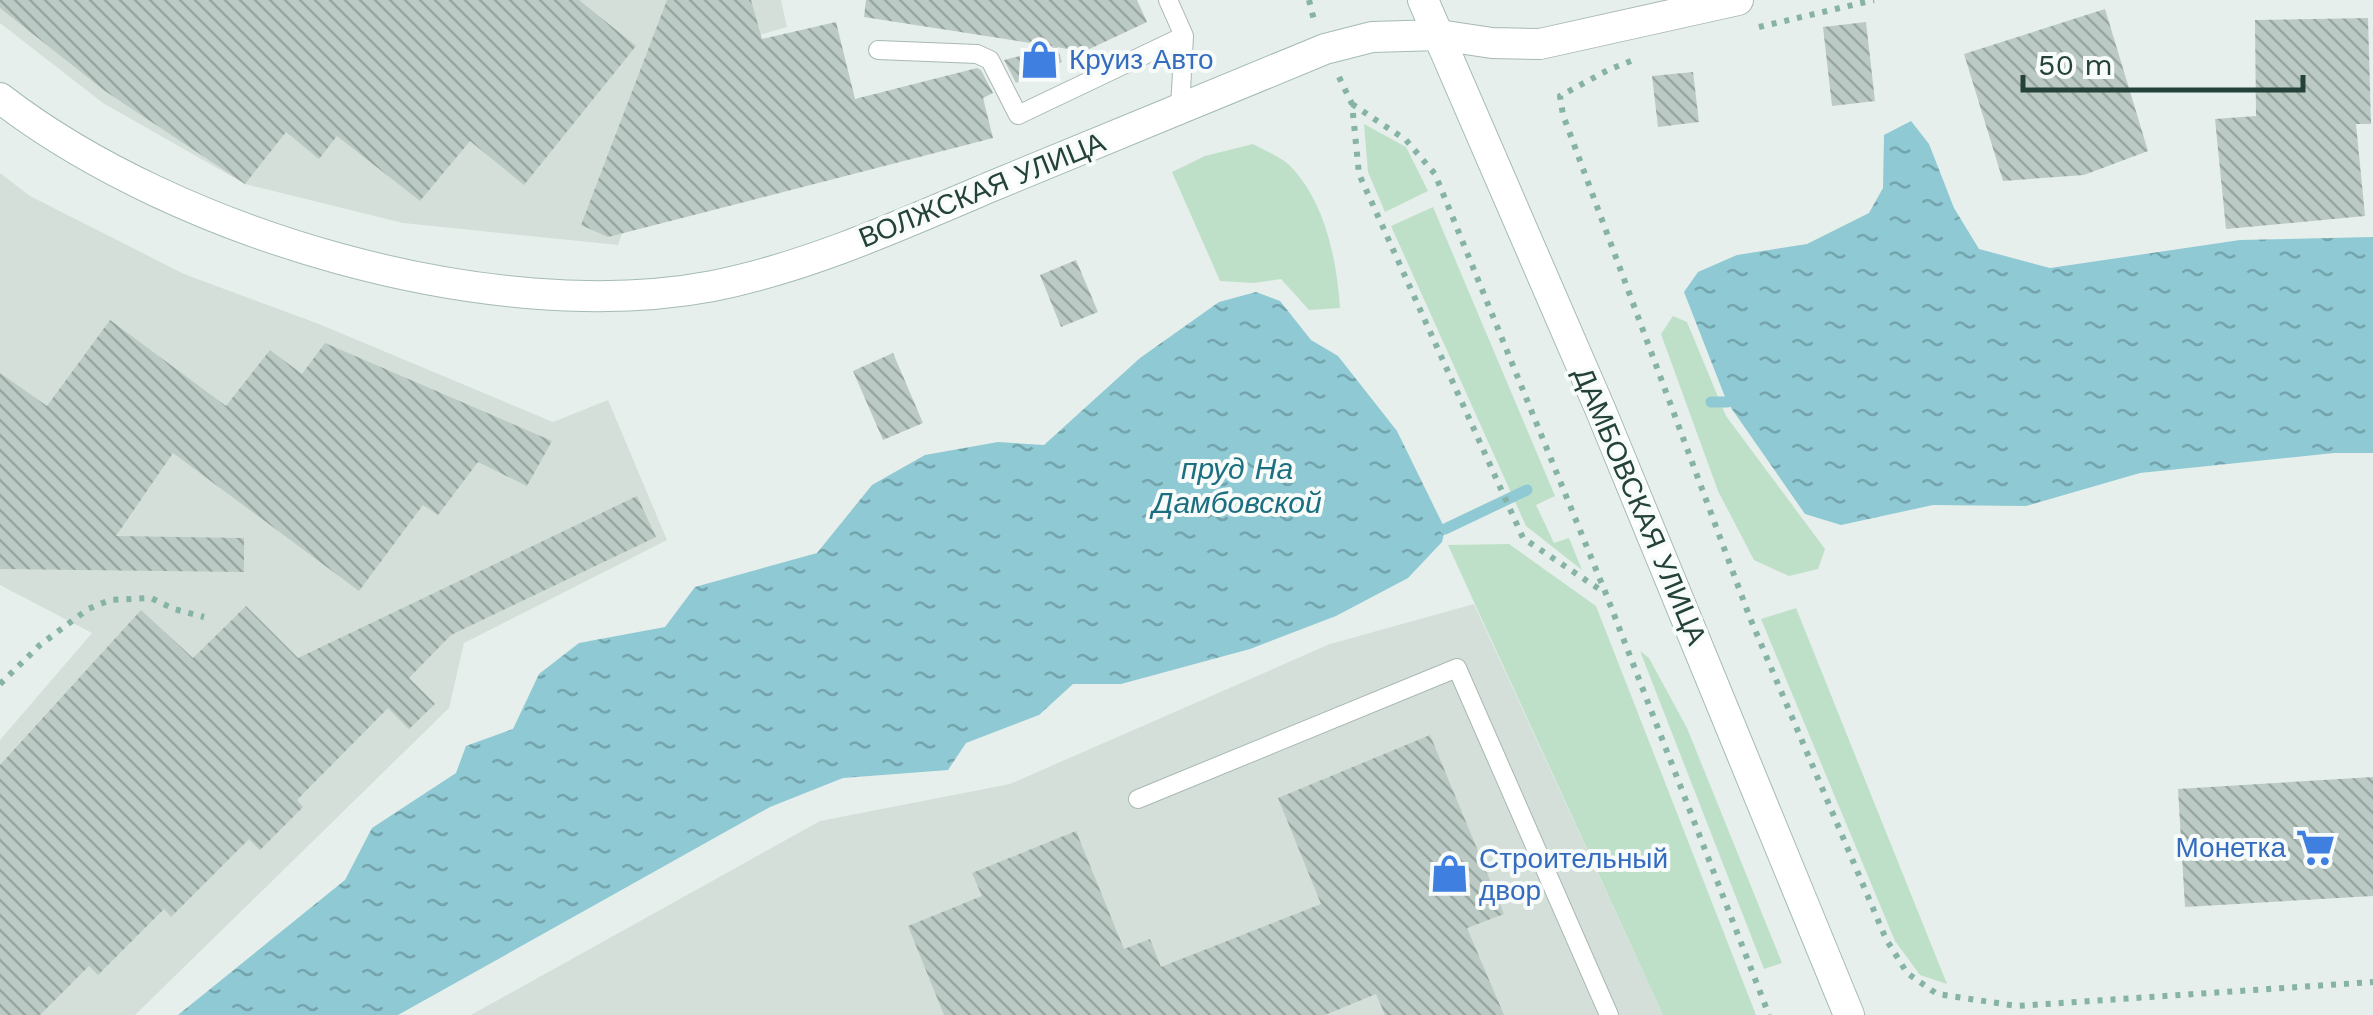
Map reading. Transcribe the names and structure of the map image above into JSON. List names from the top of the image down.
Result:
{
  "streets": {
    "street": ["ВОЛЖСКАЯ УЛИЦА", "ДАМБОВСКАЯ УЛИЦА"]
  },
  "crossings": [
    ["ВОЛЖСКАЯ УЛИЦА", "ДАМБОВСКАЯ УЛИЦА"]
  ],
  "water": ["пруд На Дамбовской"],
  "places": {
    "shop": ["Круиз Авто", "Строительный двор"],
    "supermarket": ["Монетка"]
  },
  "scale_bar": "50 m"
}
